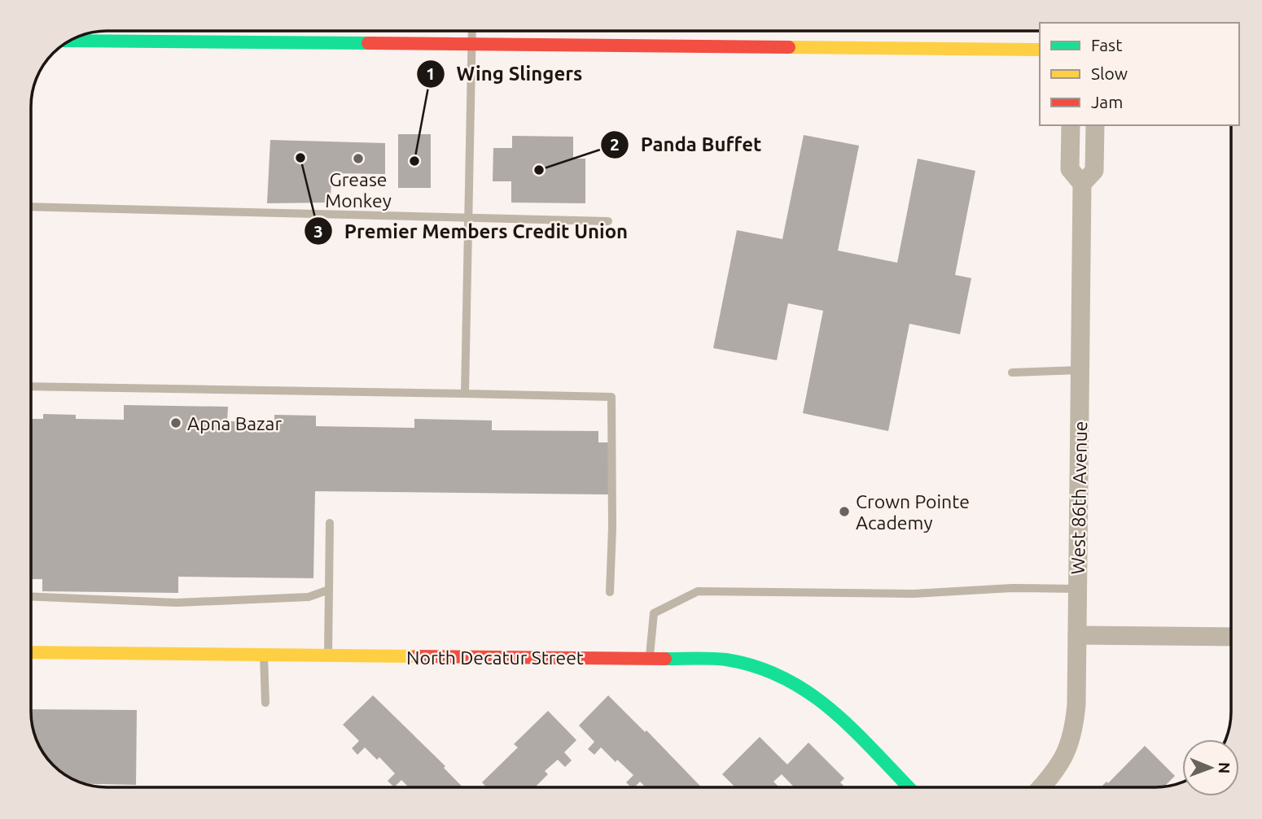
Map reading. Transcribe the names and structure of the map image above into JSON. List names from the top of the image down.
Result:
{
  "streets": {
    "main road": ["North Decatur Street"],
    "street": ["West 86th Avenue"]
  },
  "places": [
    "Premier Members Credit Union",
    "Grease Monkey",
    "Wing Slingers",
    "Panda Buffet",
    "Apna Bazar",
    "Crown Pointe Academy"
  ],
  "legend": ["Fast", "Slow", "Jam"],
  "north": "right"
}
